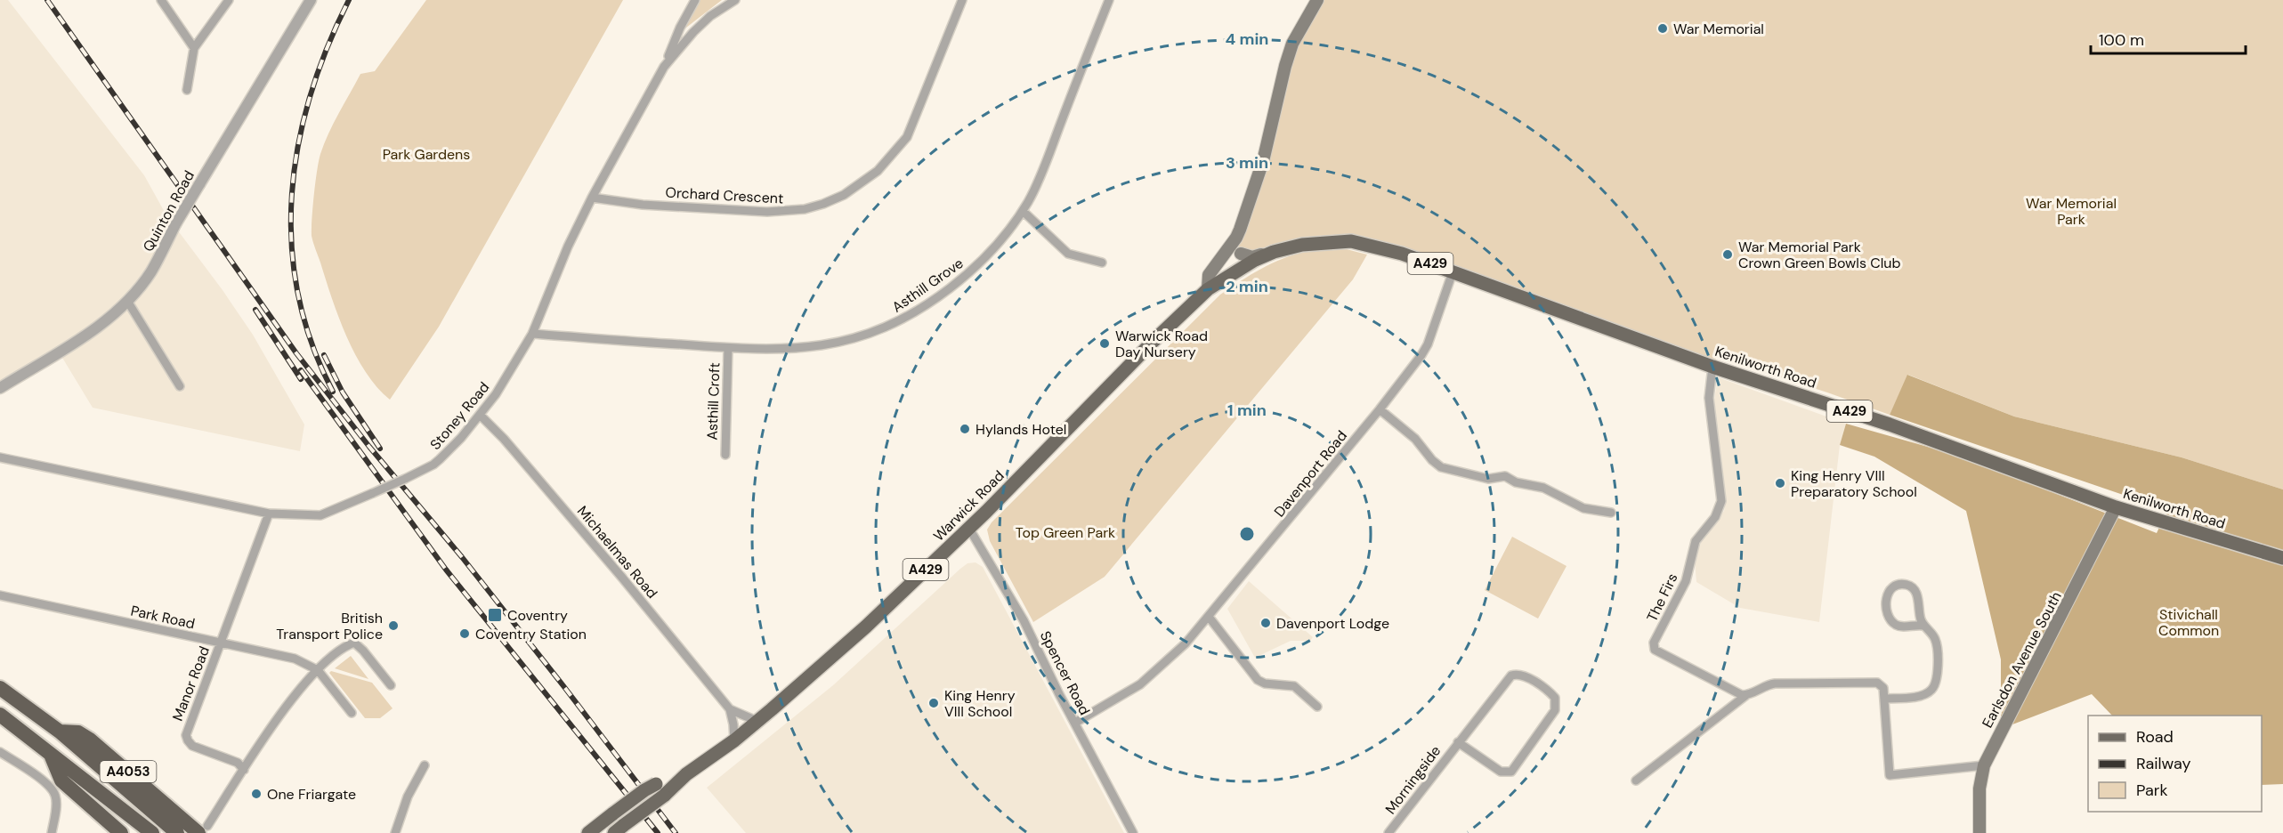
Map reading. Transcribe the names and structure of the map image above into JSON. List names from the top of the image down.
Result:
{
  "streets": {
    "highway": ["A4053"],
    "main road": [
      "A429",
      "Kenilworth Road",
      "Warwick Road",
      "Earlsdon Avenue South"
    ],
    "street": [
      "Orchard Crescent",
      "Quinton Road",
      "Asthill Grove",
      "Asthill Croft",
      "Stoney Road",
      "Davenport Road",
      "Michaelmas Road",
      "The Firs",
      "Park Road",
      "Spencer Road",
      "Manor Road",
      "Morningside"
    ]
  },
  "crossings": [
    ["Orchard Crescent", "Stoney Road"],
    ["Asthill Grove", "Asthill Croft"],
    ["Asthill Grove", "Stoney Road"],
    ["Kenilworth Road", "Davenport Road"],
    ["Kenilworth Road", "Warwick Road"],
    ["Kenilworth Road", "The Firs"],
    ["Kenilworth Road", "Earlsdon Avenue South"],
    ["Stoney Road", "Michaelmas Road"],
    ["Stoney Road", "Manor Road"],
    ["Davenport Road", "Spencer Road"],
    ["Warwick Road", "Michaelmas Road"],
    ["Warwick Road", "Spencer Road"],
    ["Park Road", "Manor Road"]
  ],
  "parks": [
    "Park Gardens",
    "War Memorial Park",
    "Top Green Park",
    "Stivichall Common"
  ],
  "places": {
    "other": [
      "War Memorial",
      "War Memorial Park Crown Green Bowls Club",
      "Warwick Road Day Nursery",
      "Hylands Hotel",
      "King Henry VIII Preparatory School",
      "Davenport Lodge",
      "British Transport Police",
      "Coventry Station",
      "King Henry VIII School",
      "One Friargate"
    ],
    "transit": ["Coventry"]
  },
  "legend": ["Road", "Railway", "Park"],
  "scale_bar": "100 m",
  "rings": [
    "4 min",
    "3 min",
    "2 min",
    "1 min"
  ]
}
